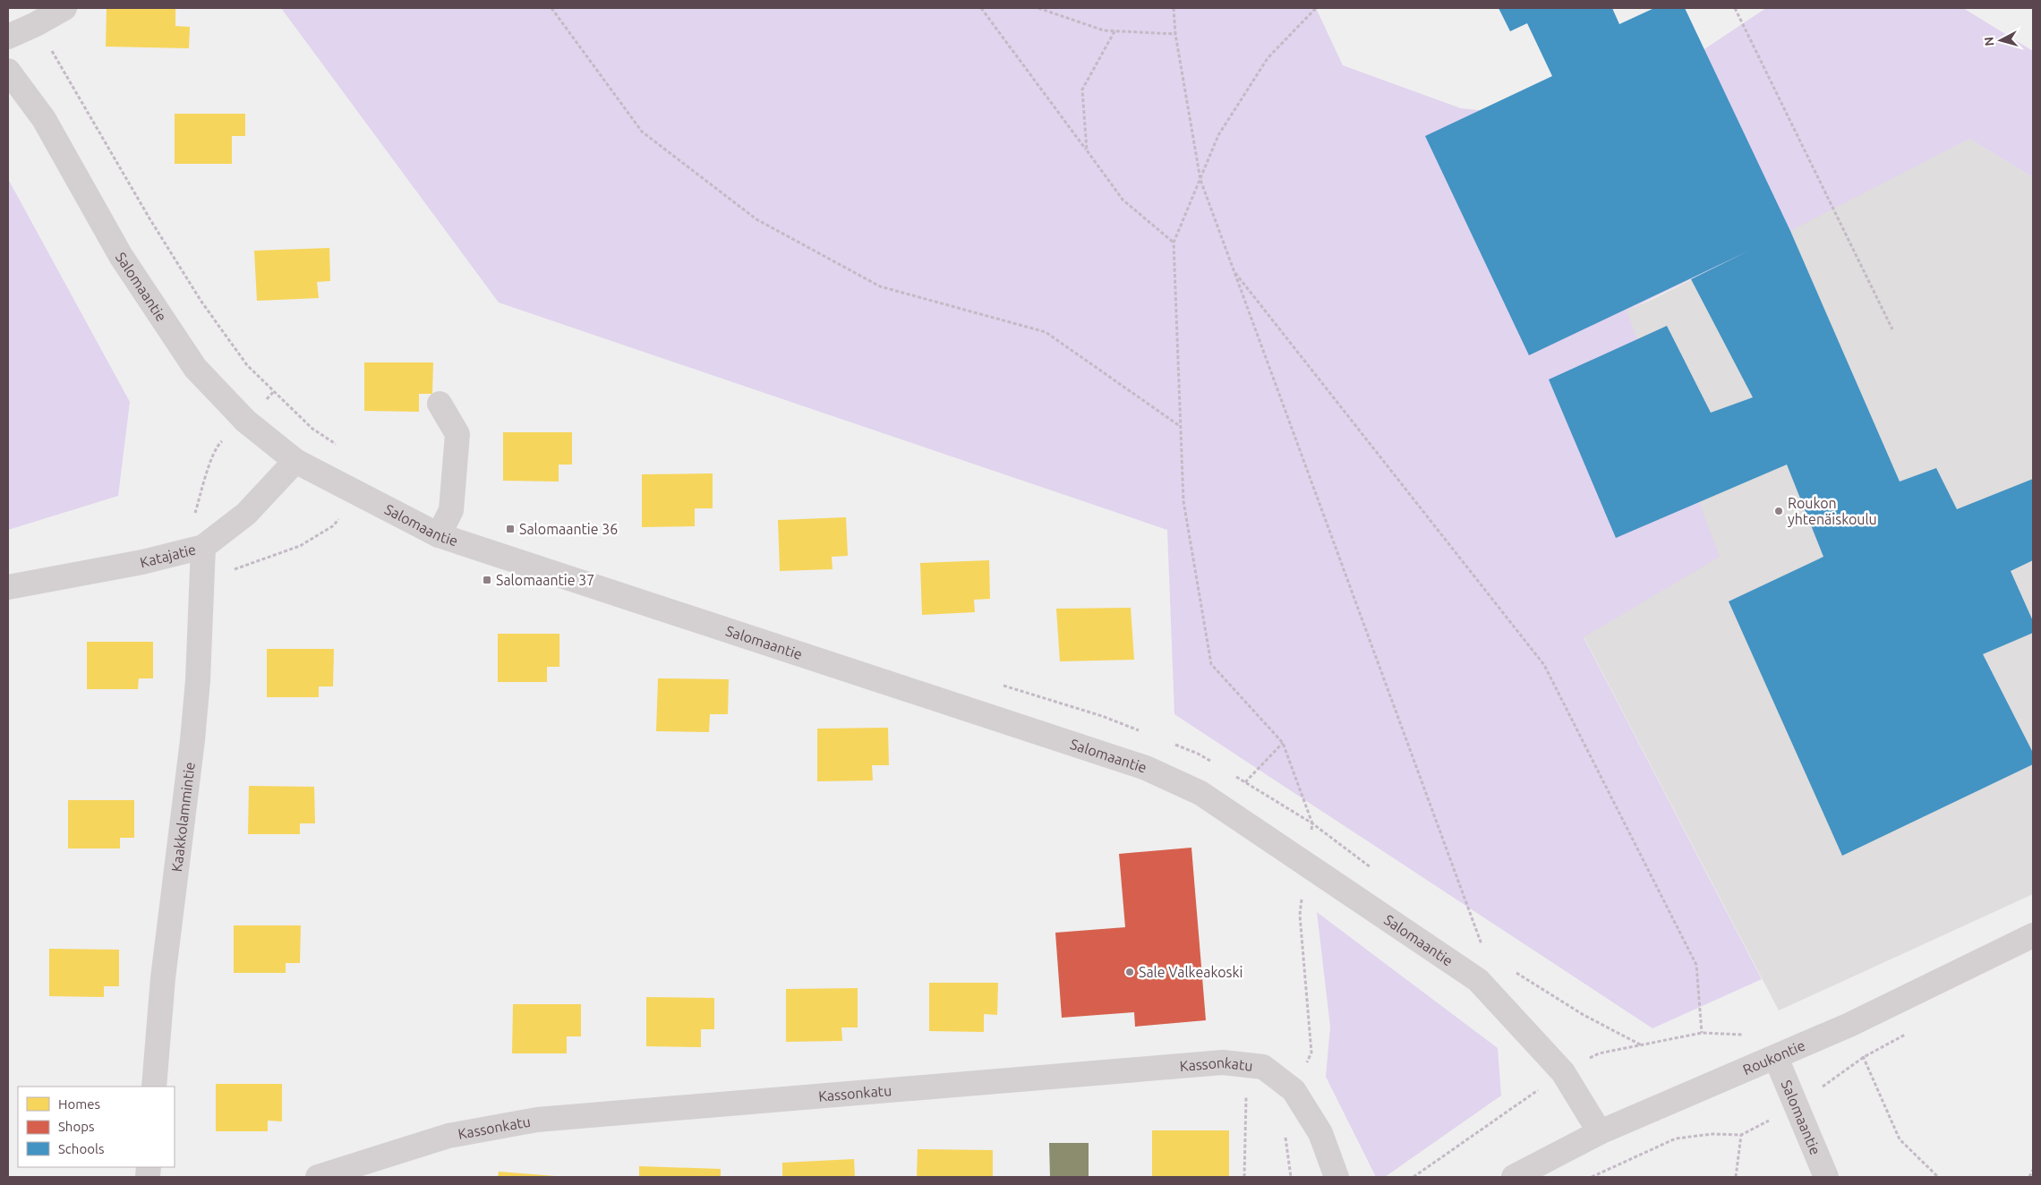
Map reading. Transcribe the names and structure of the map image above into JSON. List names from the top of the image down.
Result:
{
  "streets": {
    "street": [
      "Salomaantie",
      "Katajatie",
      "Kaakkolammintie",
      "Roukontie",
      "Kassonkatu"
    ]
  },
  "crossings": [
    ["Salomaantie", "Katajatie"],
    ["Salomaantie", "Roukontie"],
    ["Katajatie", "Kaakkolammintie"]
  ],
  "places": {
    "other": ["Roukon yhtenäiskoulu", "Sale Valkeakoski"],
    "transit": ["Salomaantie 36", "Salomaantie 37"]
  },
  "legend": ["Homes", "Shops", "Schools"],
  "north": "left"
}
